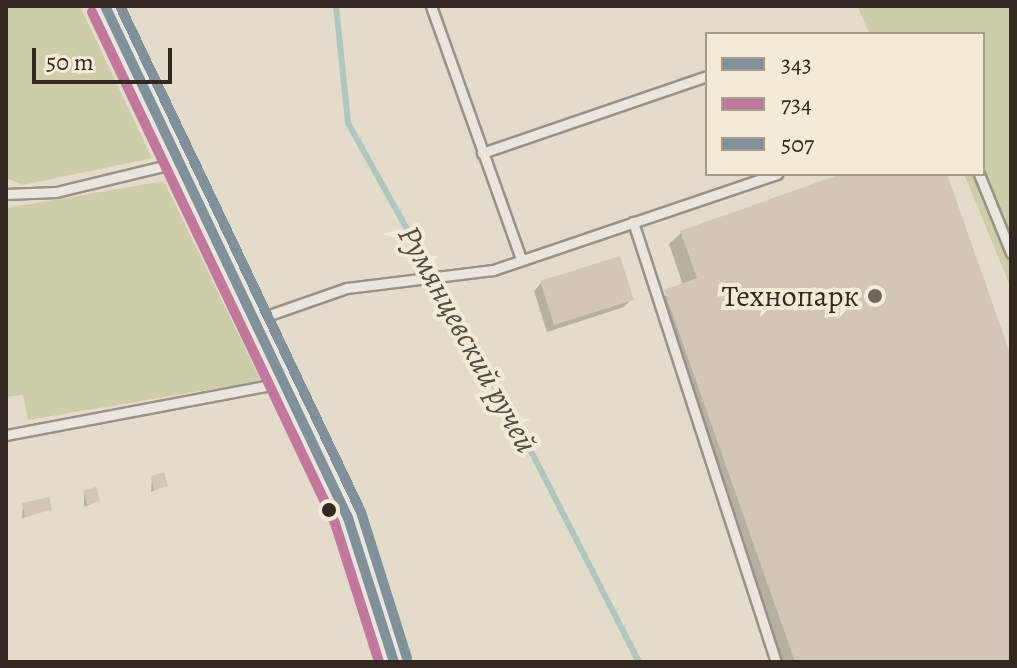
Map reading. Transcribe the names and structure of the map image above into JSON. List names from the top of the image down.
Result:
{
  "water": ["Румянцевский ручей"],
  "places": ["Технопарк"],
  "lines": ["transit line 343", "transit line 507", "transit line 734"],
  "legend": ["343", "734", "507"],
  "scale_bar": "50 m"
}
